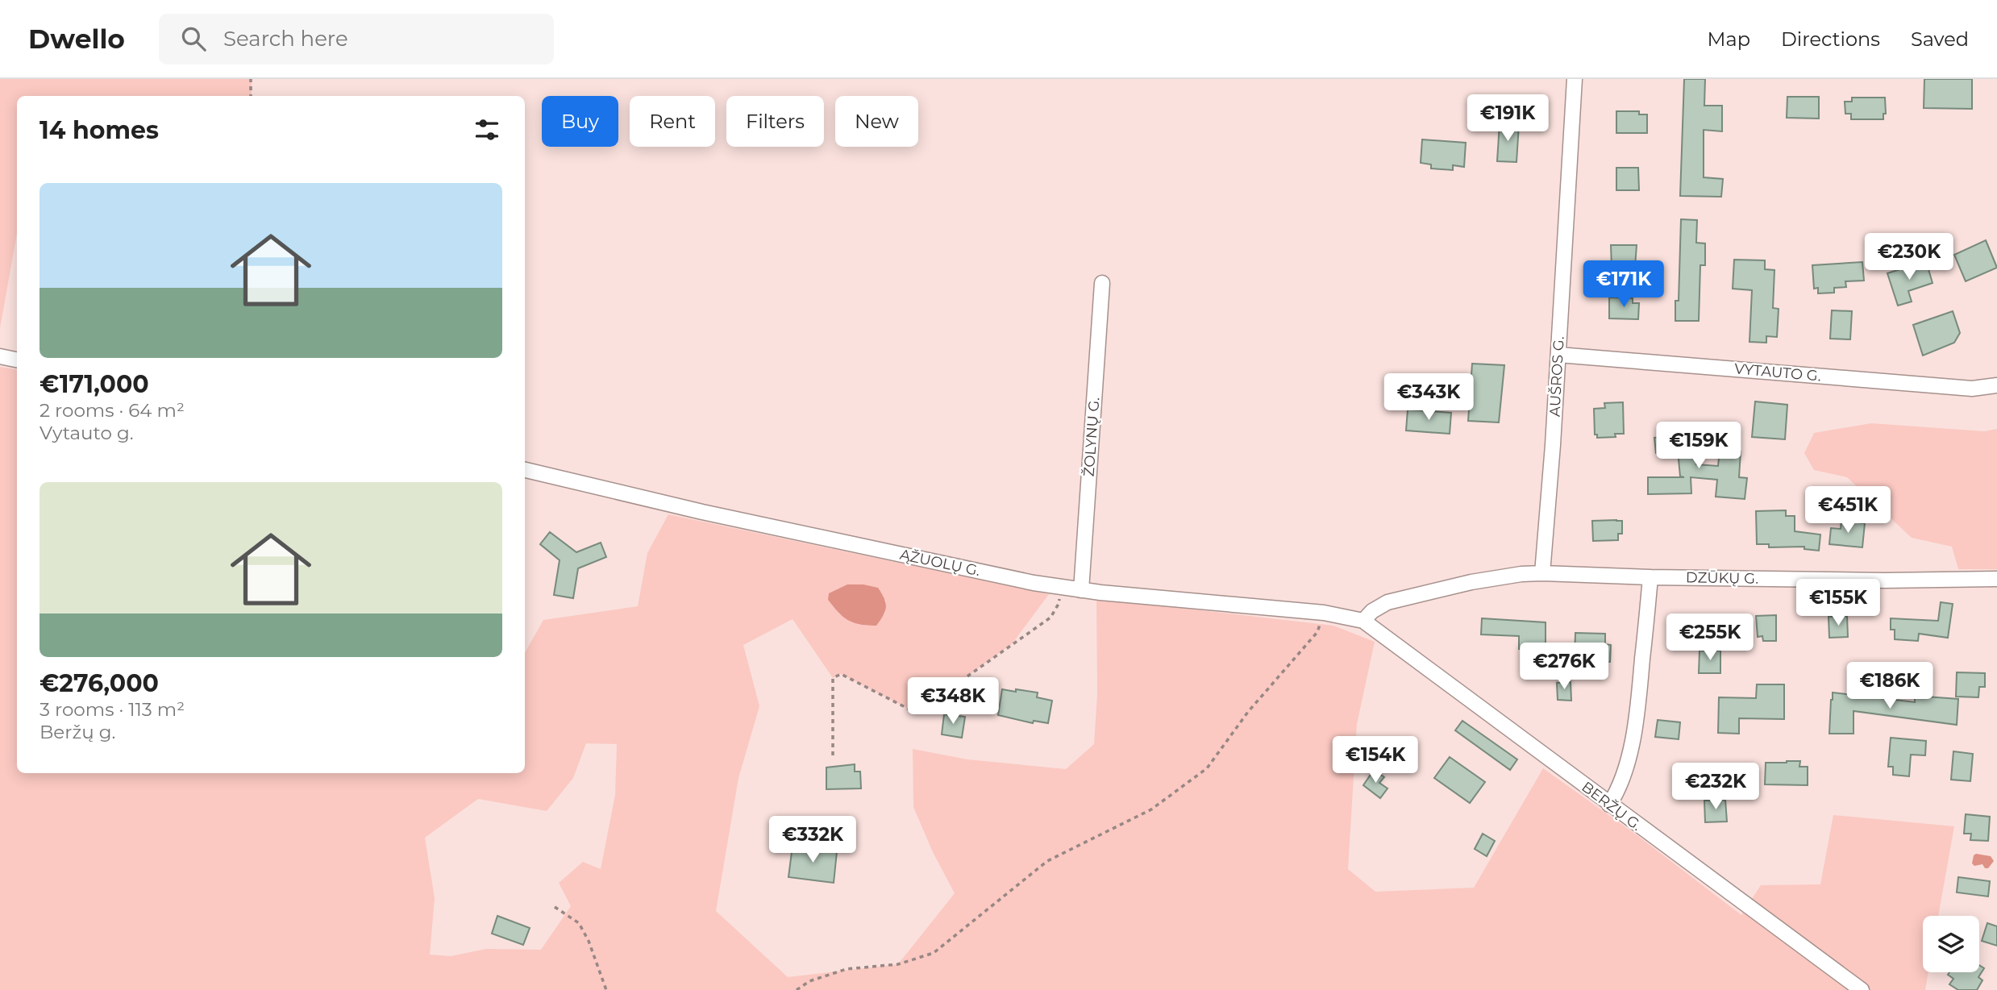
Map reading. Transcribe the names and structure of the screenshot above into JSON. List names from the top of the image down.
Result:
{
  "streets": {
    "street": [
      "VYTAUTO G.",
      "AUŠROS G.",
      "ŽOLYNŲ G.",
      "ĄŽUOLŲ G.",
      "DZŪKŲ G.",
      "BERŽŲ G."
    ]
  },
  "crossings": [
    ["VYTAUTO G.", "AUŠROS G."],
    ["AUŠROS G.", "DZŪKŲ G."],
    ["ŽOLYNŲ G.", "ĄŽUOLŲ G."],
    ["ĄŽUOLŲ G.", "DZŪKŲ G."],
    ["ĄŽUOLŲ G.", "BERŽŲ G."],
    ["DZŪKŲ G.", "BERŽŲ G."]
  ],
  "page": {
    "header": "Dwello",
    "search": "Search here",
    "nav": ["Map", "Directions", "Saved"],
    "price": [
      "€191K",
      "€230K",
      "€171K",
      "€343K",
      "€159K",
      "€451K",
      "€155K",
      "€255K",
      "€276K",
      "€186K",
      "€348K",
      "€154K",
      "€232K",
      "€332K"
    ],
    "chip": [
      "Buy",
      "Rent",
      "Filters",
      "New"
    ],
    "heading": "14 homes",
    "list": [
      {
        "name": "€171,000",
        "note": "2 rooms · 64 m² · Vytauto g."
      },
      {
        "name": "€276,000",
        "note": "3 rooms · 113 m² · Beržų g."
      }
    ]
  }
}
